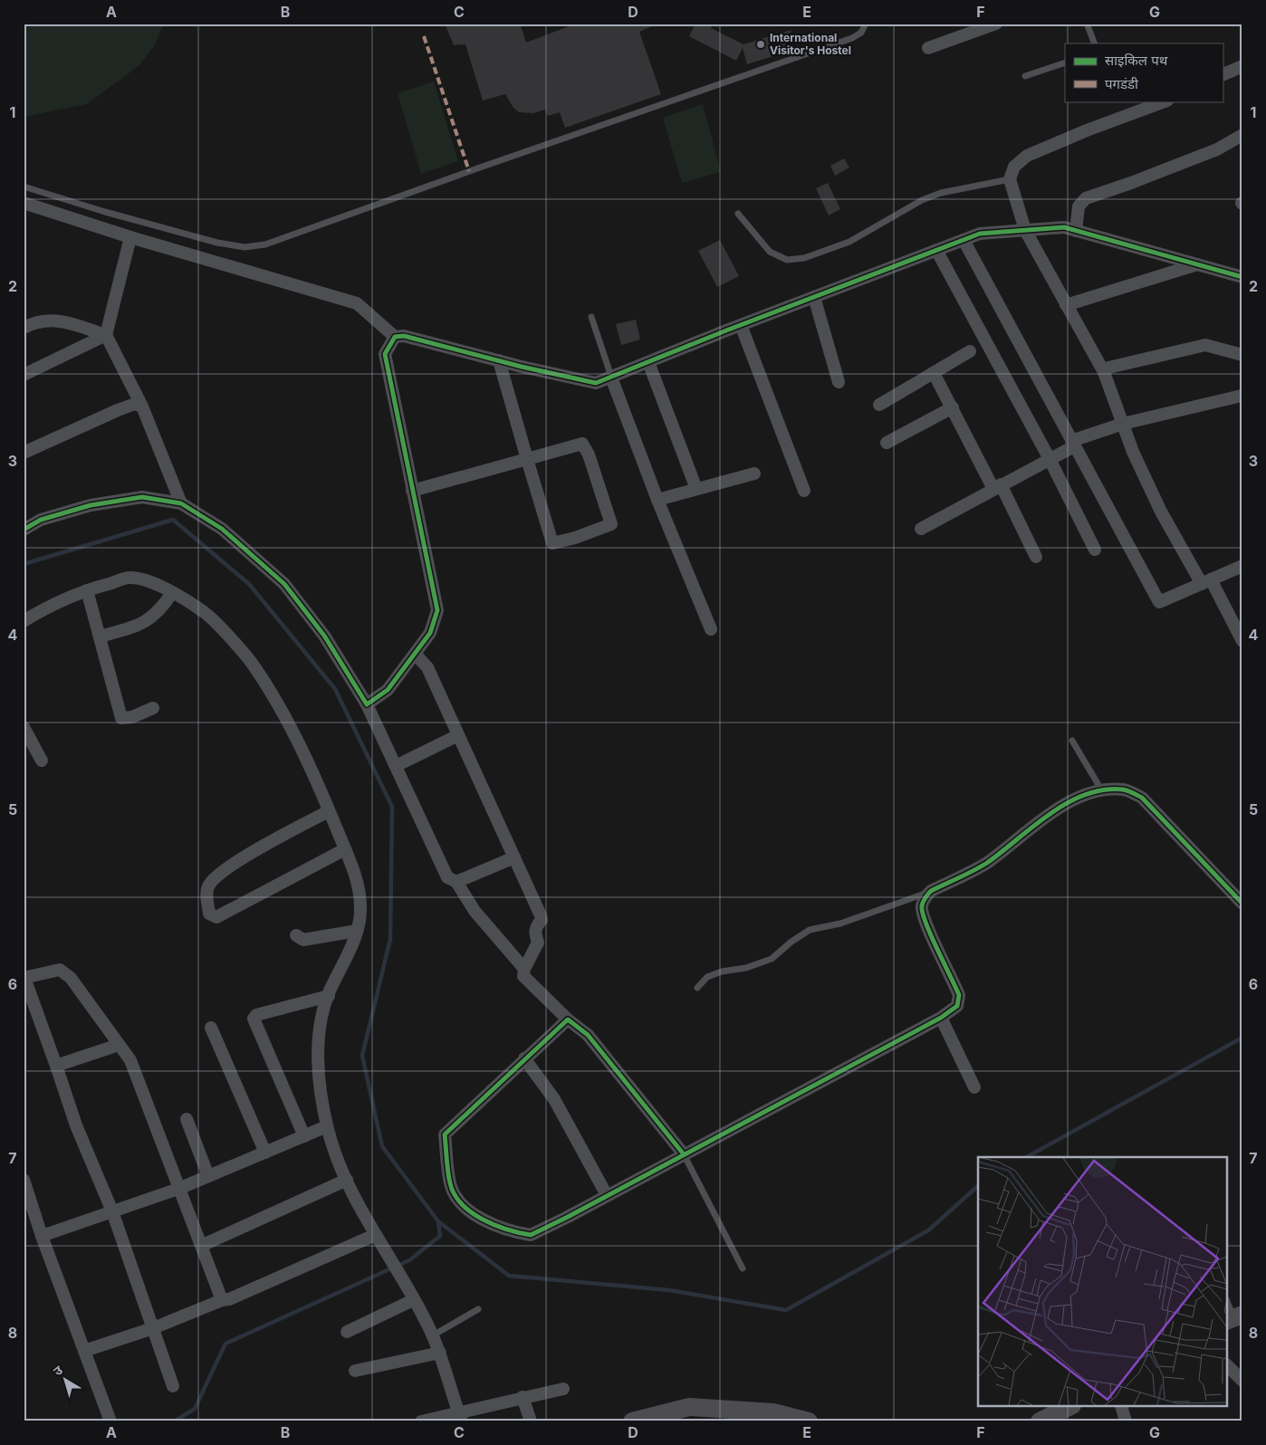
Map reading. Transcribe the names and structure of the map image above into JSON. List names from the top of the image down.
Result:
{
  "places": ["International Visitor's Hostel"],
  "legend": ["साइकिल पथ", "पगडंडी"],
  "north": "top left",
  "grid": {
    "columns": [
      "A",
      "B",
      "C",
      "D",
      "E",
      "F",
      "G"
    ],
    "rows": [
      "1",
      "2",
      "3",
      "4",
      "5",
      "6",
      "7",
      "8"
    ]
  }
}
